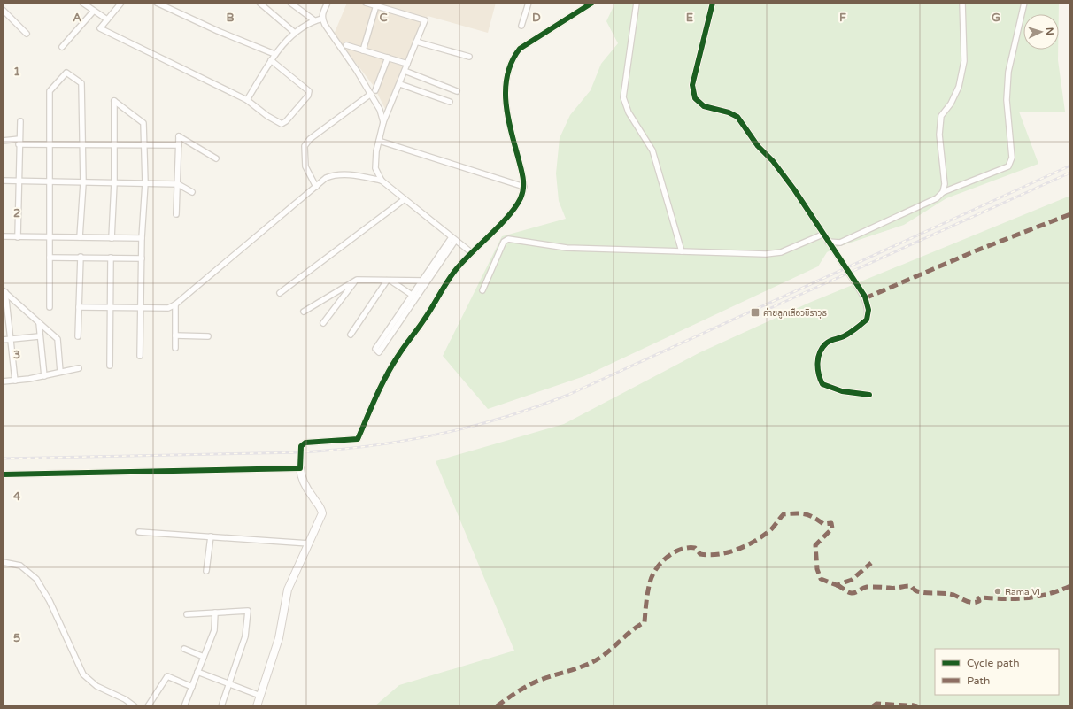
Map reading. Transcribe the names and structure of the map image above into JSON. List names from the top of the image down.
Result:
{
  "places": {
    "transit": ["ค่ายลูกเสือวชิราวุธ"],
    "other": ["Rama VI"]
  },
  "legend": ["Cycle path", "Path"],
  "north": "right",
  "grid": {
    "columns": [
      "A",
      "B",
      "C",
      "D",
      "E",
      "F",
      "G"
    ],
    "rows": [
      "1",
      "2",
      "3",
      "4",
      "5"
    ]
  }
}
